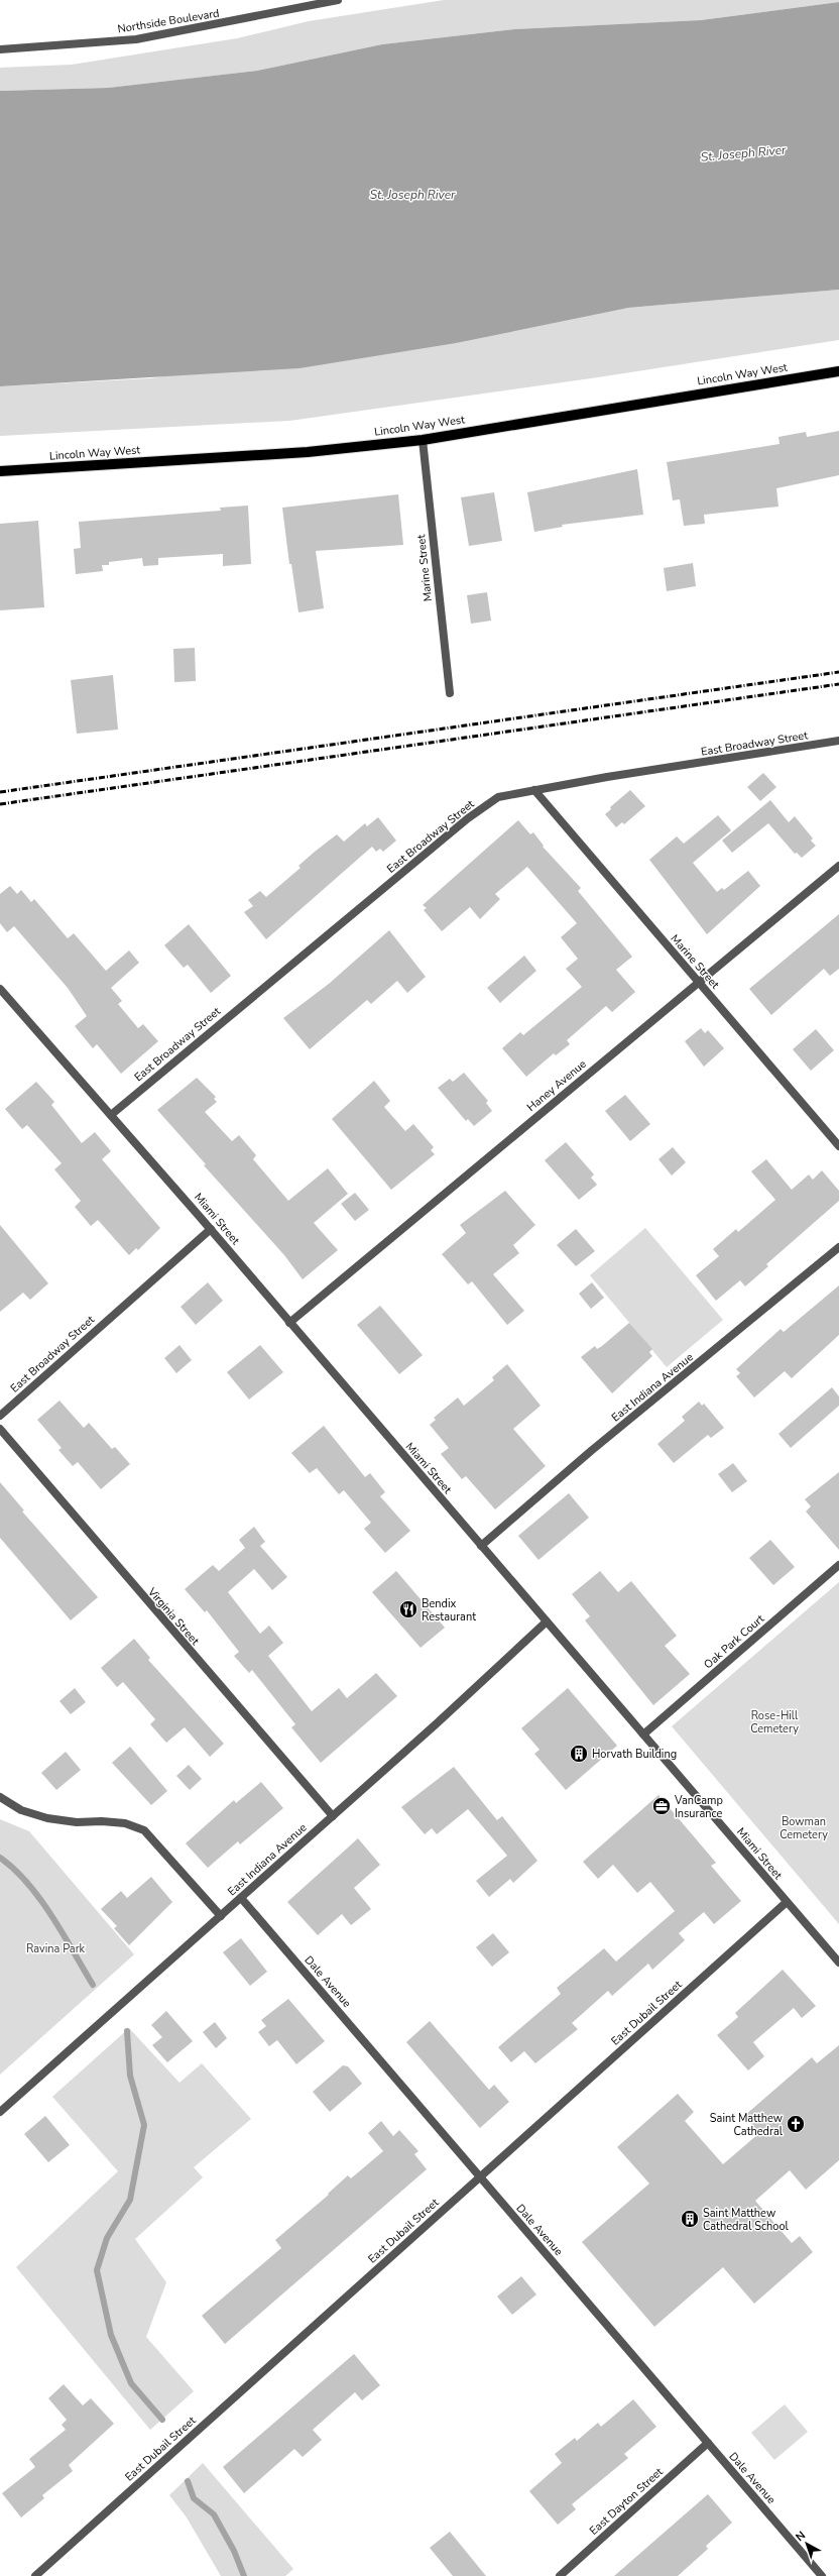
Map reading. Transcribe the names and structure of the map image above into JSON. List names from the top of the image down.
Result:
{
  "streets": {
    "main road": ["Lincoln Way West"],
    "street": [
      "Northside Boulevard",
      "Marine Street",
      "East Broadway Street",
      "Haney Avenue",
      "Miami Street",
      "East Indiana Avenue",
      "Virginia Street",
      "Oak Park Court",
      "Dale Avenue",
      "East Dubail Street",
      "East Dayton Street"
    ]
  },
  "crossings": [
    ["Lincoln Way West", "Marine Street"],
    ["Marine Street", "East Broadway Street"],
    ["Marine Street", "Haney Avenue"],
    ["East Broadway Street", "Miami Street"],
    ["Haney Avenue", "Miami Street"],
    ["Miami Street", "East Indiana Avenue"],
    ["Miami Street", "Oak Park Court"],
    ["Miami Street", "East Dubail Street"],
    ["East Indiana Avenue", "Virginia Street"],
    ["East Indiana Avenue", "Dale Avenue"],
    ["Dale Avenue", "East Dubail Street"],
    ["Dale Avenue", "East Dayton Street"]
  ],
  "water": ["St. Joseph River"],
  "parks": ["Rose-Hill Cemetery", "Bowman Cemetery", "Ravina Park"],
  "places": {
    "restaurant": ["Bendix Restaurant"],
    "building": ["Horvath Building", "Saint Matthew Cathedral School"],
    "office": ["VanCamp Insurance"],
    "church": ["Saint Matthew Cathedral"]
  },
  "north": "top left"
}
